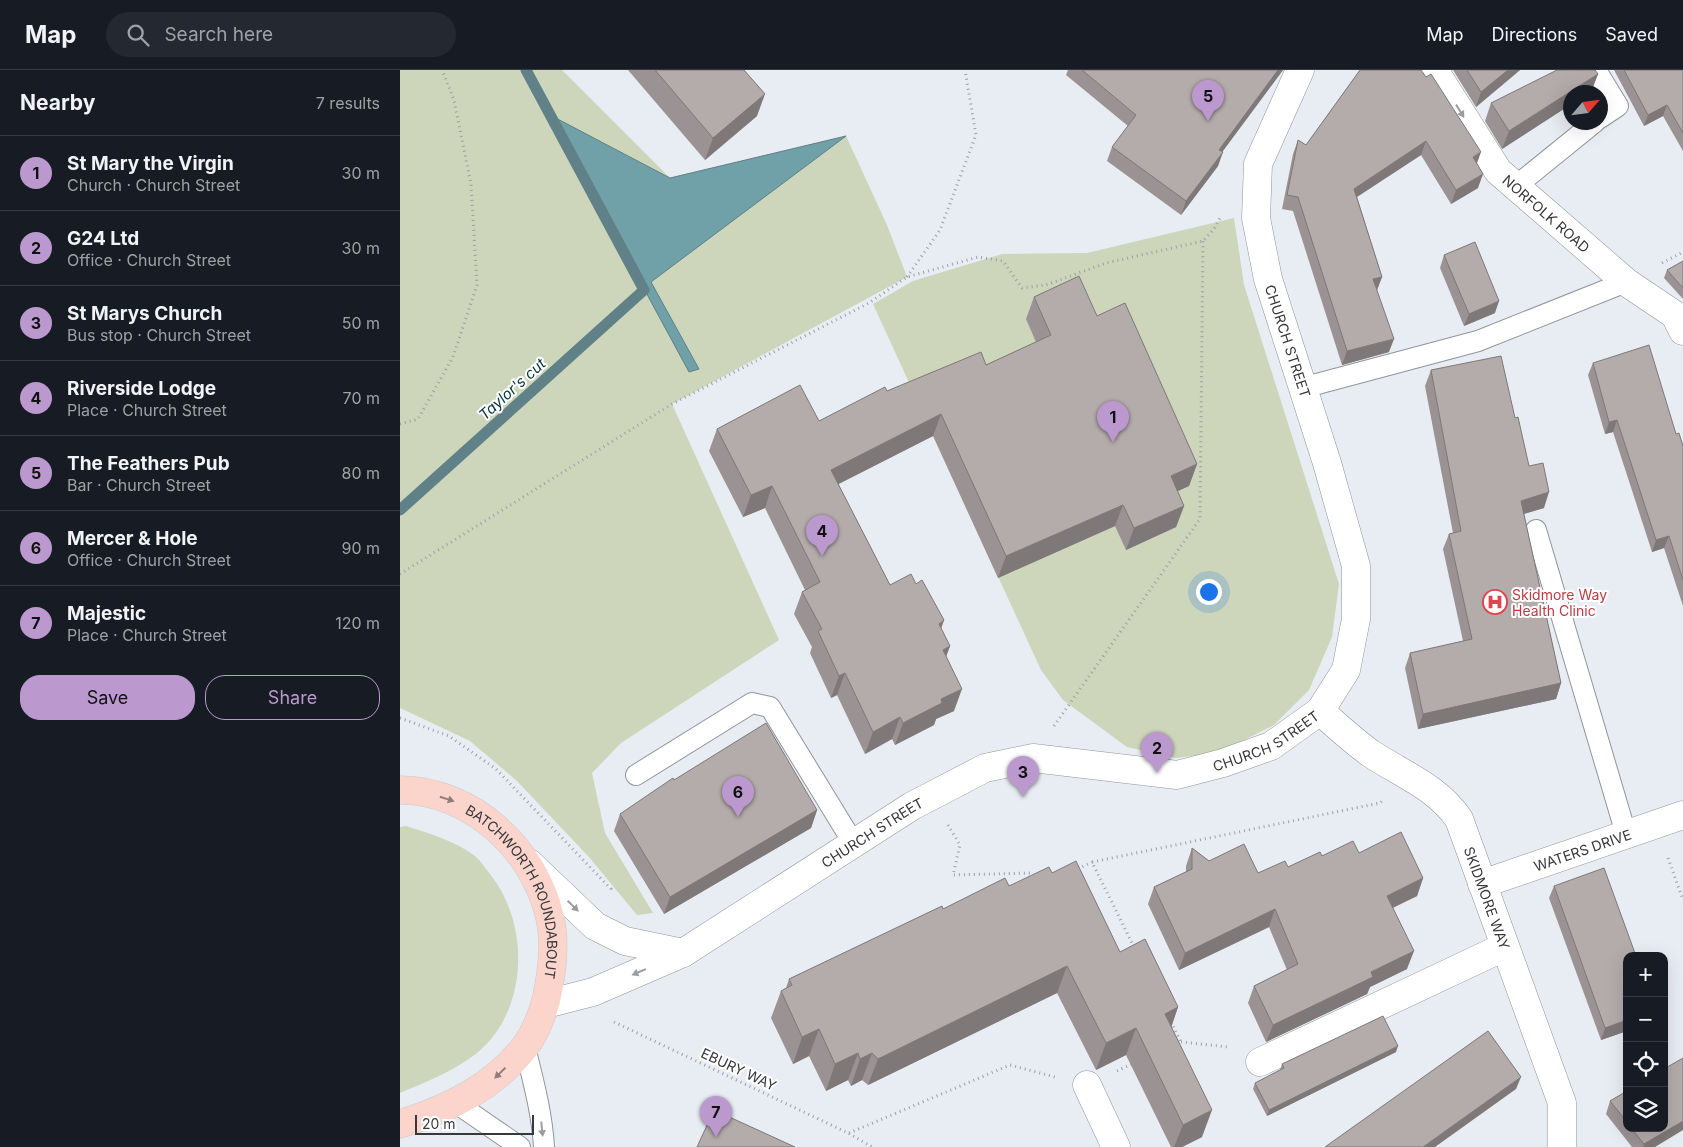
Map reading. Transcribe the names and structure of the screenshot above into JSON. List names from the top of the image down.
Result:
{
  "streets": {
    "main road": ["BATCHWORTH ROUNDABOUT"],
    "street": [
      "NORFOLK ROAD",
      "CHURCH STREET",
      "WATERS DRIVE",
      "SKIDMORE WAY"
    ],
    "path": ["EBURY WAY"]
  },
  "crossings": [
    ["CHURCH STREET", "BATCHWORTH ROUNDABOUT"],
    ["CHURCH STREET", "SKIDMORE WAY"],
    ["WATERS DRIVE", "SKIDMORE WAY"]
  ],
  "one_way": ["NORFOLK ROAD"],
  "water": ["Taylor's cut"],
  "places": {
    "hospital": ["Skidmore Way Health Clinic"]
  },
  "scale_bar": "20 m",
  "north": "top right",
  "page": {
    "header": "Map",
    "search": "Search here",
    "nav": ["Map", "Directions", "Saved"],
    "heading": ["Nearby", "7 results"],
    "pins": [
      "5",
      "1",
      "4",
      "2",
      "3",
      "6",
      "7"
    ],
    "list": [
      {
        "mark": "1",
        "name": "St Mary the Virgin",
        "note": "Church · Church Street",
        "value": "30 m"
      },
      {
        "mark": "2",
        "name": "G24 Ltd",
        "note": "Office · Church Street",
        "value": "30 m"
      },
      {
        "mark": "3",
        "name": "St Marys Church",
        "note": "Bus stop · Church Street",
        "value": "50 m"
      },
      {
        "mark": "4",
        "name": "Riverside Lodge",
        "note": "Place · Church Street",
        "value": "70 m"
      },
      {
        "mark": "5",
        "name": "The Feathers Pub",
        "note": "Bar · Church Street",
        "value": "80 m"
      },
      {
        "mark": "6",
        "name": "Mercer & Hole",
        "note": "Office · Church Street",
        "value": "90 m"
      },
      {
        "mark": "7",
        "name": "Majestic",
        "note": "Place · Church Street",
        "value": "120 m"
      }
    ],
    "buttons": ["Save", "Share"],
    "map_buttons": ["+", "−"],
    "scale": "20 m"
  }
}
